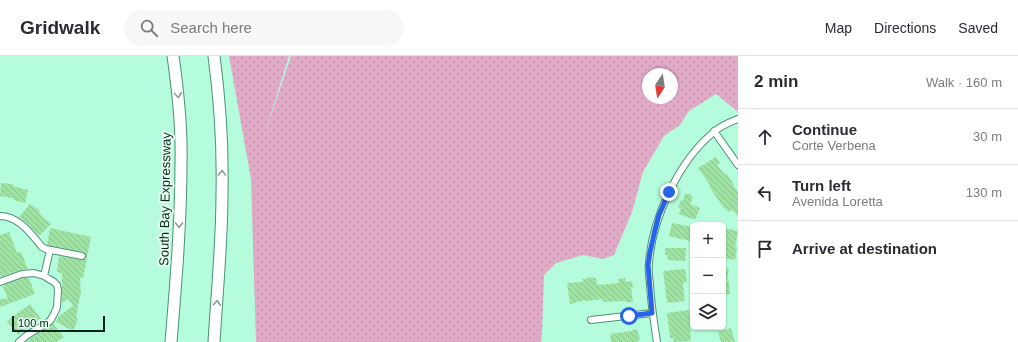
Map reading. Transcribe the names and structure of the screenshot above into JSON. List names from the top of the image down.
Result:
{
  "streets": {
    "highway": ["South Bay Expressway"]
  },
  "scale_bar": "100 m",
  "north": "bottom",
  "page": {
    "header": "Gridwalk",
    "search": "Search here",
    "nav": ["Map", "Directions", "Saved"],
    "heading": ["2 min", "Walk · 160 m"],
    "list": [
      ["Continue", "Corte Verbena", "30 m"],
      ["Turn left", "Avenida Loretta", "130 m"],
      "Arrive at destination"
    ],
    "map_buttons": ["+", "−"],
    "scale": "100 m"
  }
}
